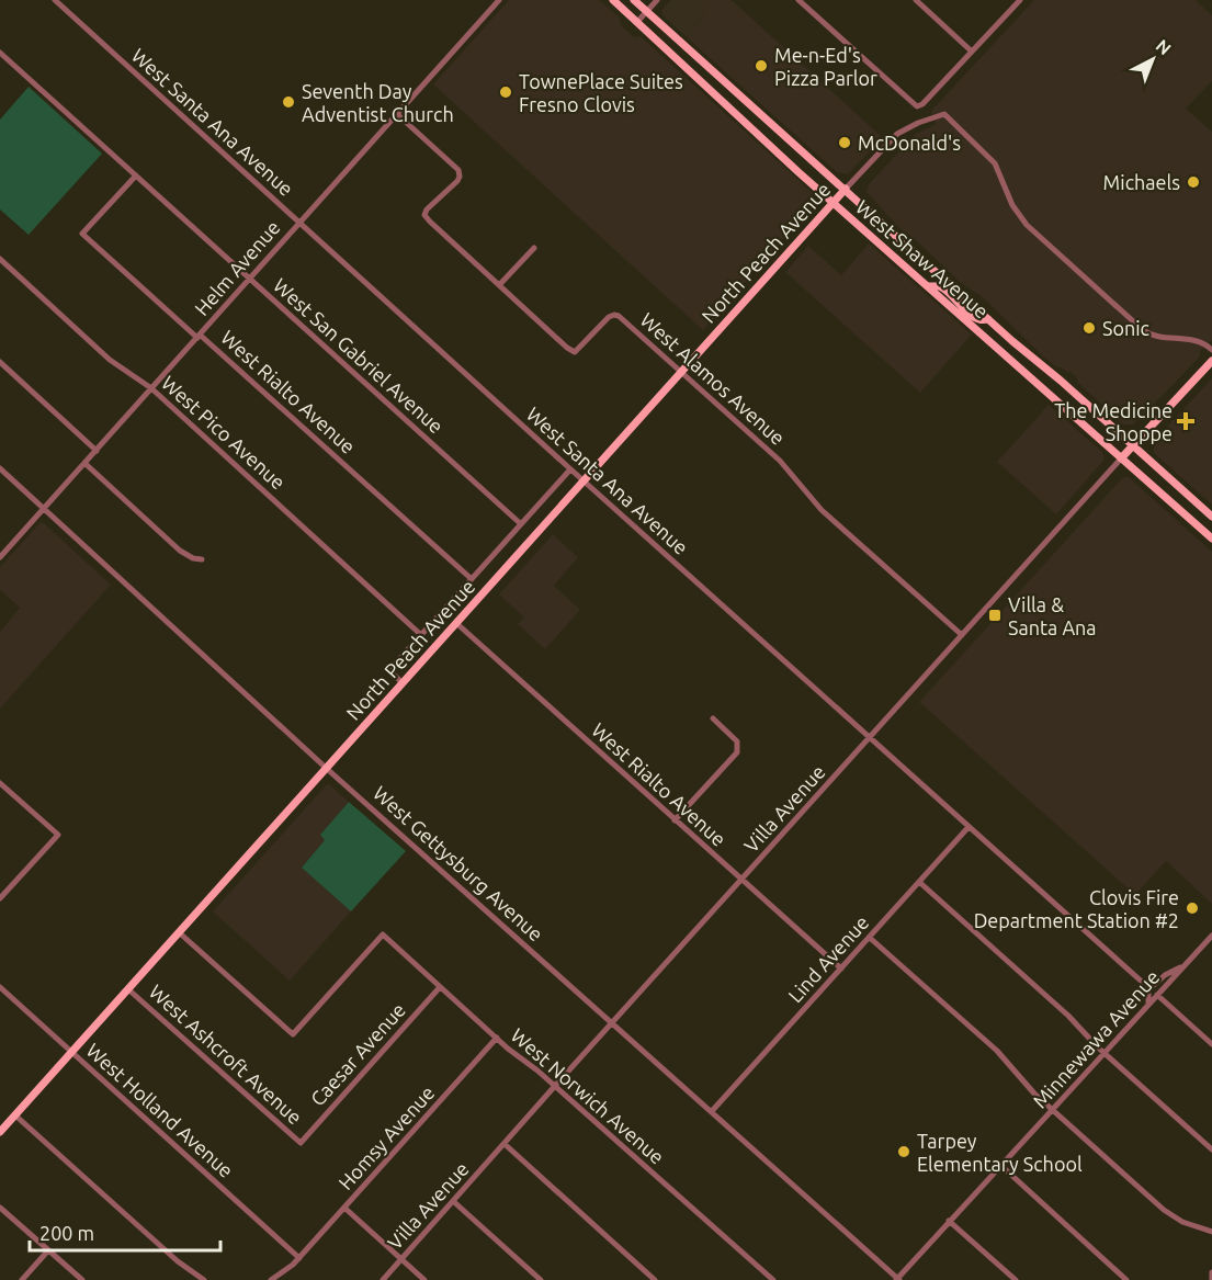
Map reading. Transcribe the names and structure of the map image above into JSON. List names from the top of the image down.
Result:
{
  "streets": {
    "main road": ["North Peach Avenue", "West Shaw Avenue", "Villa Avenue"],
    "street": [
      "West Santa Ana Avenue",
      "Helm Avenue",
      "West San Gabriel Avenue",
      "West Alamos Avenue",
      "West Rialto Avenue",
      "West Pico Avenue",
      "West Gettysburg Avenue",
      "Lind Avenue",
      "Minnewawa Avenue",
      "West Ashcroft Avenue",
      "Caesar Avenue",
      "West Norwich Avenue",
      "West Holland Avenue",
      "Homsy Avenue"
    ]
  },
  "crossings": [
    ["West Santa Ana Avenue", "North Peach Avenue"],
    ["West Santa Ana Avenue", "Helm Avenue"],
    ["West Santa Ana Avenue", "Villa Avenue"],
    ["West Santa Ana Avenue", "Lind Avenue"],
    ["North Peach Avenue", "West Shaw Avenue"],
    ["North Peach Avenue", "West Alamos Avenue"],
    ["North Peach Avenue", "West Rialto Avenue"],
    ["North Peach Avenue", "West Gettysburg Avenue"],
    ["North Peach Avenue", "West Ashcroft Avenue"],
    ["North Peach Avenue", "West Norwich Avenue"],
    ["North Peach Avenue", "West Holland Avenue"],
    ["West Shaw Avenue", "Villa Avenue"],
    ["Helm Avenue", "West San Gabriel Avenue"],
    ["Helm Avenue", "West Alamos Avenue"],
    ["Helm Avenue", "West Rialto Avenue"],
    ["Helm Avenue", "West Pico Avenue"],
    ["Helm Avenue", "West Gettysburg Avenue"],
    ["West San Gabriel Avenue", "West Rialto Avenue"],
    ["West Alamos Avenue", "Villa Avenue"],
    ["West Rialto Avenue", "Villa Avenue"],
    ["West Rialto Avenue", "Lind Avenue"],
    ["Villa Avenue", "West Gettysburg Avenue"],
    ["Villa Avenue", "West Norwich Avenue"],
    ["West Gettysburg Avenue", "Lind Avenue"],
    ["West Gettysburg Avenue", "Minnewawa Avenue"],
    ["West Ashcroft Avenue", "Caesar Avenue"],
    ["Caesar Avenue", "West Norwich Avenue"],
    ["West Norwich Avenue", "Homsy Avenue"],
    ["West Holland Avenue", "Homsy Avenue"]
  ],
  "places": {
    "other": [
      "Me-n-Ed's Pizza Parlor",
      "TownePlace Suites Fresno Clovis",
      "Seventh Day Adventist Church",
      "McDonald's",
      "Michaels",
      "Sonic",
      "Clovis Fire Department Station #2",
      "Tarpey Elementary School"
    ],
    "health": ["The Medicine Shoppe"],
    "transit": ["Villa & Santa Ana"]
  },
  "scale_bar": "200 m",
  "north": "top right"
}
